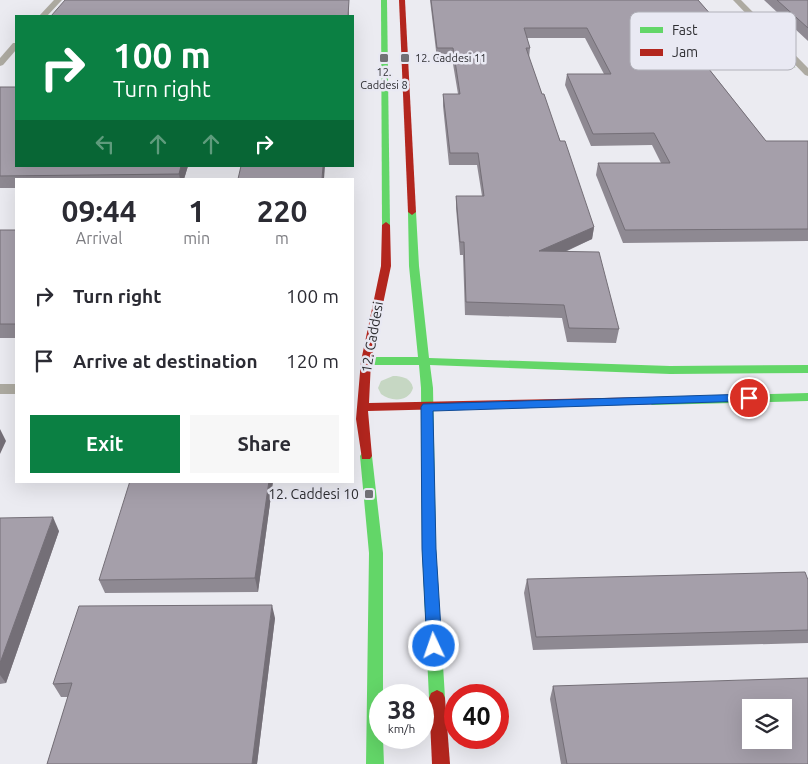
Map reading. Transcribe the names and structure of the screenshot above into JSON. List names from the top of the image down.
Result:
{
  "streets": {
    "street": ["12. Caddesi"]
  },
  "places": {
    "transit": ["12. Caddesi 8", "12. Caddesi 11", "12. Caddesi 10"]
  },
  "legend": ["Fast", "Jam"],
  "page": {
    "turn": ["100 m", "Turn right"],
    "eta": [
      "09:44",
      "Arrival",
      "1",
      "min",
      "220",
      "m"
    ],
    "list": [
      {
        "name": "Turn right",
        "value": "100 m"
      },
      {
        "name": "Arrive at destination",
        "value": "120 m"
      }
    ],
    "buttons": ["Exit", "Share"],
    "speed": "38 km/h",
    "limit": "40"
  }
}
